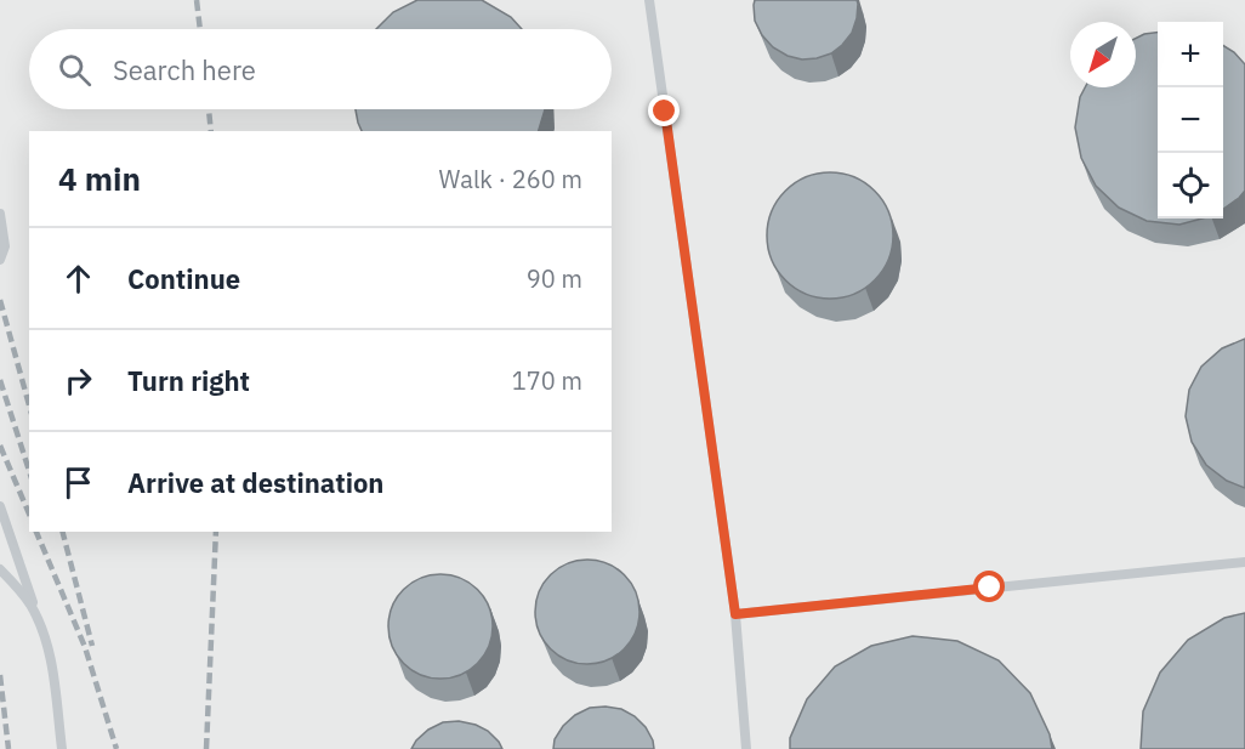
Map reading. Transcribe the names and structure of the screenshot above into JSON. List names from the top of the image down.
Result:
{
  "north": "bottom left",
  "page": {
    "map_buttons": ["+", "−"],
    "search": "Search here",
    "heading": ["4 min", "Walk · 260 m"],
    "list": [
      ["Continue", "90 m"],
      ["Turn right", "170 m"],
      "Arrive at destination"
    ]
  }
}
